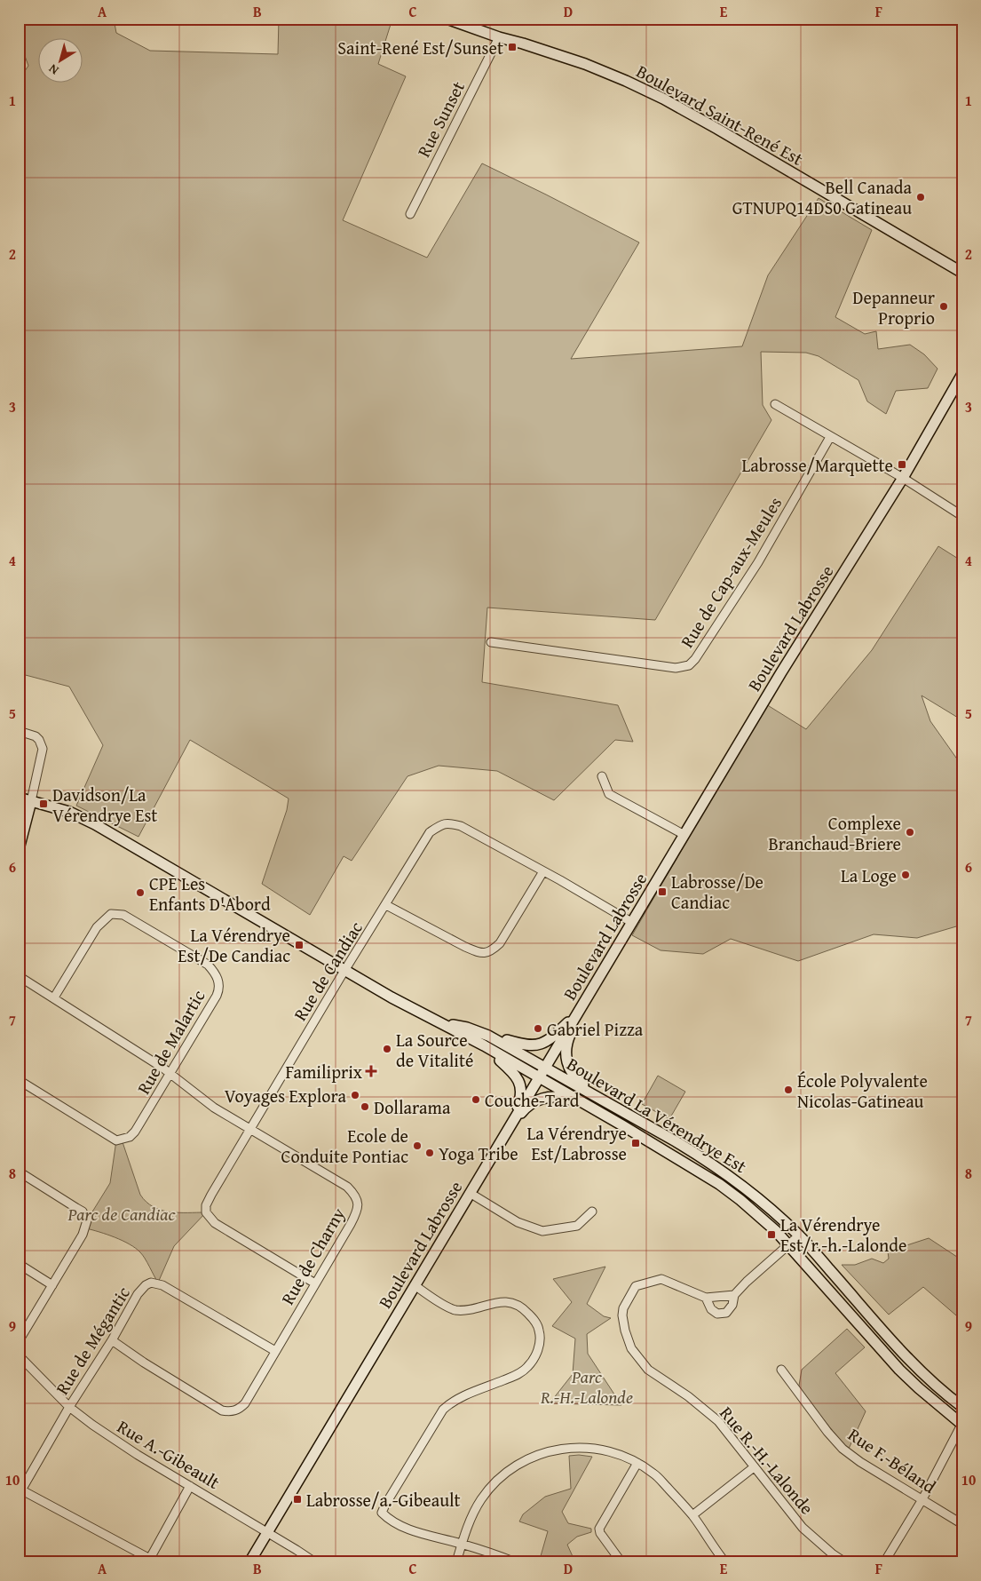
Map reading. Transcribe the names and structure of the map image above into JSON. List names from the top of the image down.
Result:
{
  "streets": {
    "main road": ["Boulevard Saint-René Est", "Boulevard Labrosse", "Boulevard La Vérendrye Est"],
    "street": [
      "Rue Sunset",
      "Rue de Cap-aux-Meules",
      "Rue de Candiac",
      "Rue de Malartic",
      "Rue de Charny",
      "Rue de Mégantic",
      "Rue A.-Gibeault",
      "Rue R.-H.-Lalonde",
      "Rue F.-Béland"
    ]
  },
  "crossings": [
    ["Boulevard Saint-René Est", "Rue Sunset"],
    ["Boulevard Labrosse", "Rue de Candiac"],
    ["Boulevard Labrosse", "Boulevard La Vérendrye Est"],
    ["Boulevard Labrosse", "Rue A.-Gibeault"],
    ["Rue de Candiac", "Boulevard La Vérendrye Est"],
    ["Rue de Candiac", "Rue de Charny"],
    ["Rue de Malartic", "Rue de Charny"],
    ["Boulevard La Vérendrye Est", "Rue R.-H.-Lalonde"],
    ["Rue de Charny", "Rue de Mégantic"],
    ["Rue de Mégantic", "Rue A.-Gibeault"]
  ],
  "parks": ["Parc de Candiac", "Parc R.-H.-Lalonde"],
  "places": {
    "transit": [
      "Saint-René Est/Sunset",
      "Labrosse/Marquette",
      "Davidson/La Vérendrye Est",
      "Labrosse/De Candiac",
      "La Vérendrye Est/De Candiac",
      "La Vérendrye Est/Labrosse",
      "La Vérendrye Est/r.-h.-Lalonde",
      "Labrosse/a.-Gibeault"
    ],
    "other": [
      "Bell Canada GTNUPQ14DS0 Gatineau",
      "Depanneur Proprio",
      "Complexe Branchaud-Briere",
      "La Loge",
      "CPE Les Enfants D'Abord",
      "Gabriel Pizza",
      "La Source de Vitalité",
      "École Polyvalente Nicolas-Gatineau",
      "Voyages Explora",
      "Couche-Tard",
      "Dollarama",
      "Ecole de Conduite Pontiac",
      "Yoga Tribe"
    ],
    "health": ["Familiprix"]
  },
  "north": "bottom left",
  "grid": {
    "columns": [
      "A",
      "B",
      "C",
      "D",
      "E",
      "F"
    ],
    "rows": [
      "1",
      "2",
      "3",
      "4",
      "5",
      "6",
      "7",
      "8",
      "9",
      "10"
    ]
  }
}
